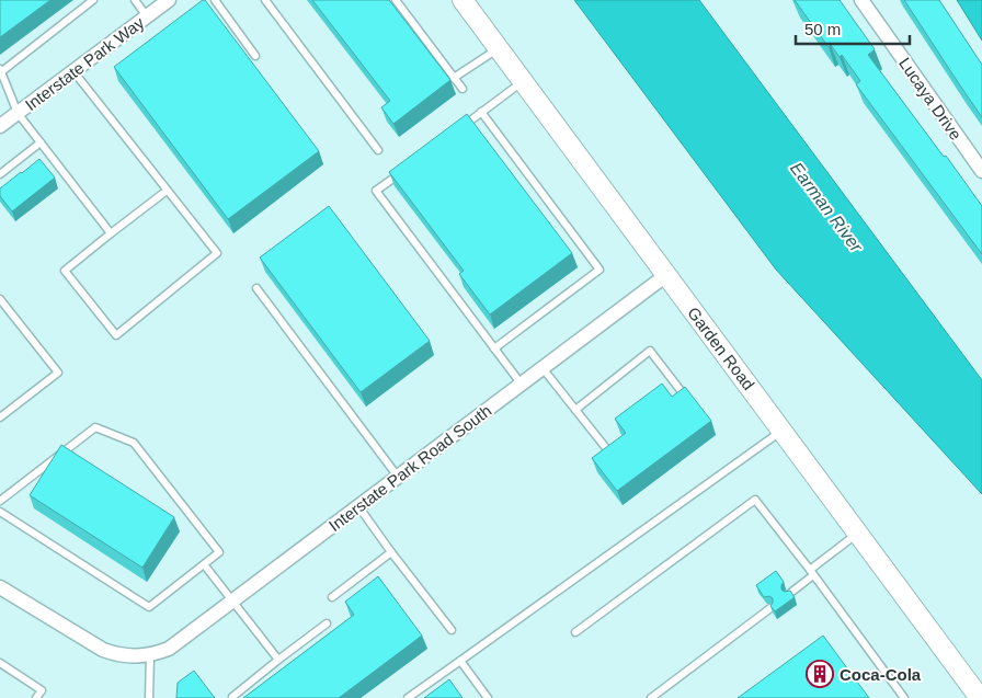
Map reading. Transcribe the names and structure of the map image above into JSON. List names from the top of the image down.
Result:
{
  "streets": {
    "street": [
      "Interstate Park Way",
      "Lucaya Drive",
      "Garden Road",
      "Interstate Park Road South"
    ]
  },
  "crossings": [
    ["Garden Road", "Interstate Park Road South"]
  ],
  "water": ["Earman River"],
  "places": {
    "building": ["Coca-Cola"]
  },
  "scale_bar": "50 m"
}
